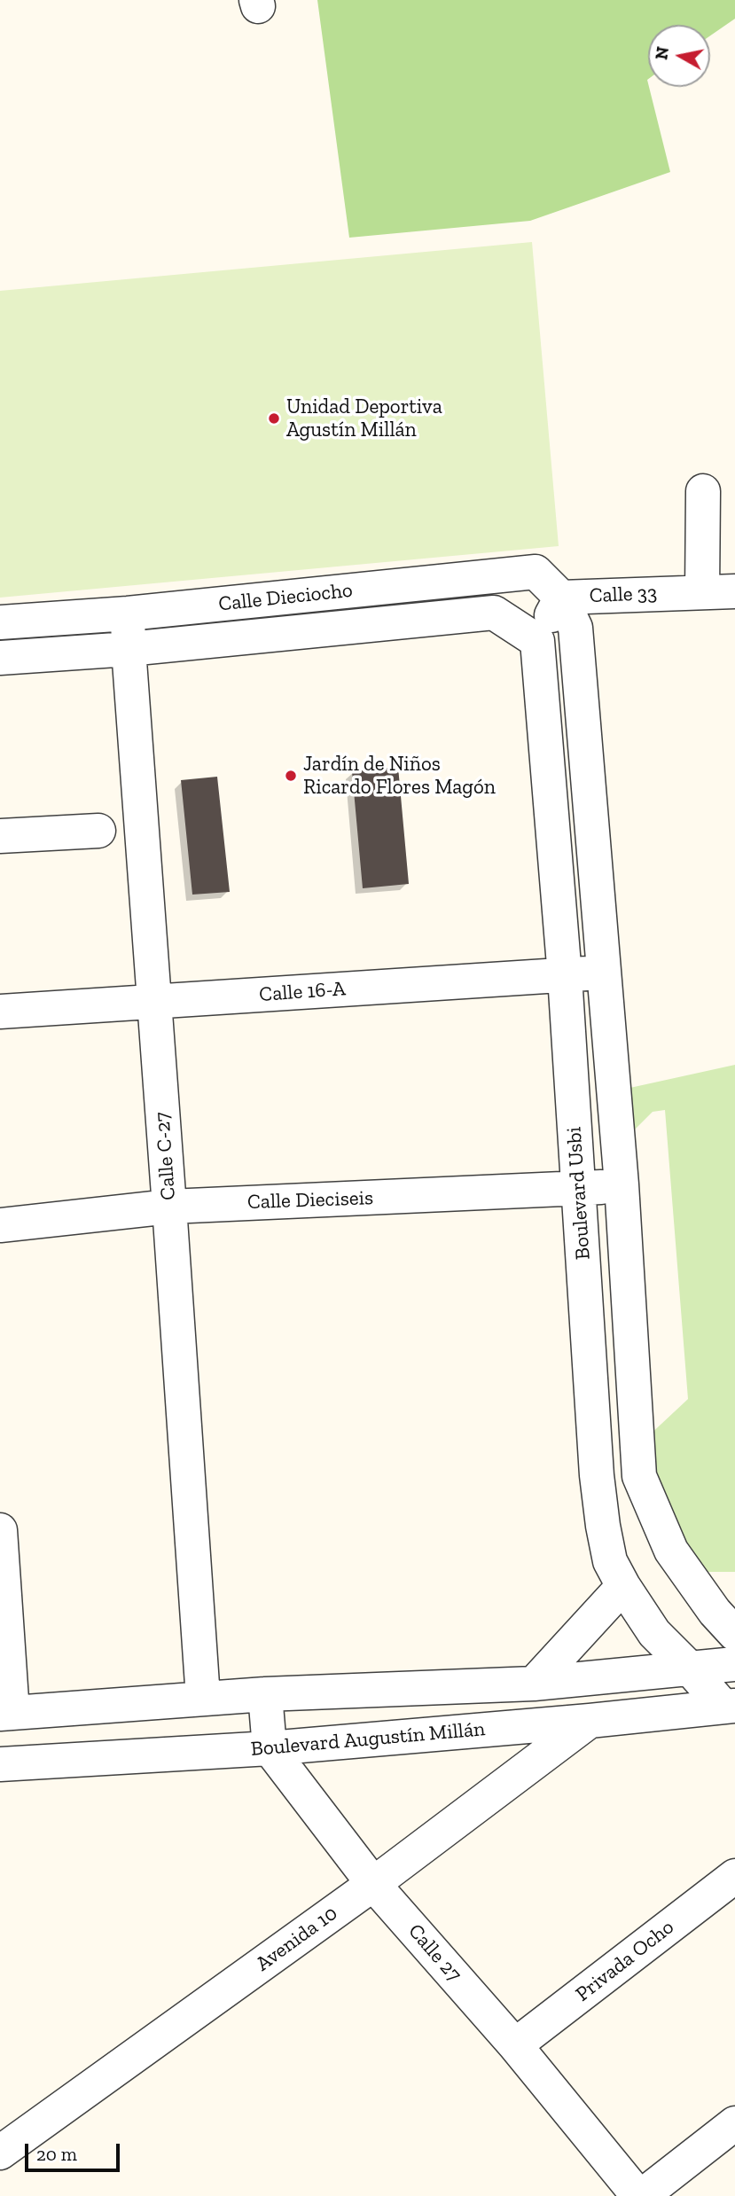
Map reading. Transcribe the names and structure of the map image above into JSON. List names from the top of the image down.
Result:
{
  "streets": {
    "street": [
      "Calle 33",
      "Calle Dieciocho",
      "Calle 16-A",
      "Calle C-27",
      "Boulevard Usbi",
      "Calle Dieciseis",
      "Boulevard Augustín Millán",
      "Avenida 10",
      "Calle 27",
      "Privada Ocho"
    ]
  },
  "crossings": [
    ["Calle 33", "Calle Dieciocho"],
    ["Calle 33", "Boulevard Usbi"],
    ["Calle Dieciocho", "Calle C-27"],
    ["Calle Dieciocho", "Boulevard Usbi"],
    ["Calle 16-A", "Calle C-27"],
    ["Calle 16-A", "Boulevard Usbi"],
    ["Calle C-27", "Calle Dieciseis"],
    ["Boulevard Usbi", "Calle Dieciseis"],
    ["Boulevard Usbi", "Boulevard Augustín Millán"],
    ["Boulevard Augustín Millán", "Avenida 10"],
    ["Boulevard Augustín Millán", "Calle 27"],
    ["Avenida 10", "Calle 27"],
    ["Calle 27", "Privada Ocho"]
  ],
  "places": ["Unidad Deportiva Agustín Millán", "Jardín de Niños Ricardo Flores Magón"],
  "scale_bar": "20 m",
  "north": "left"
}
